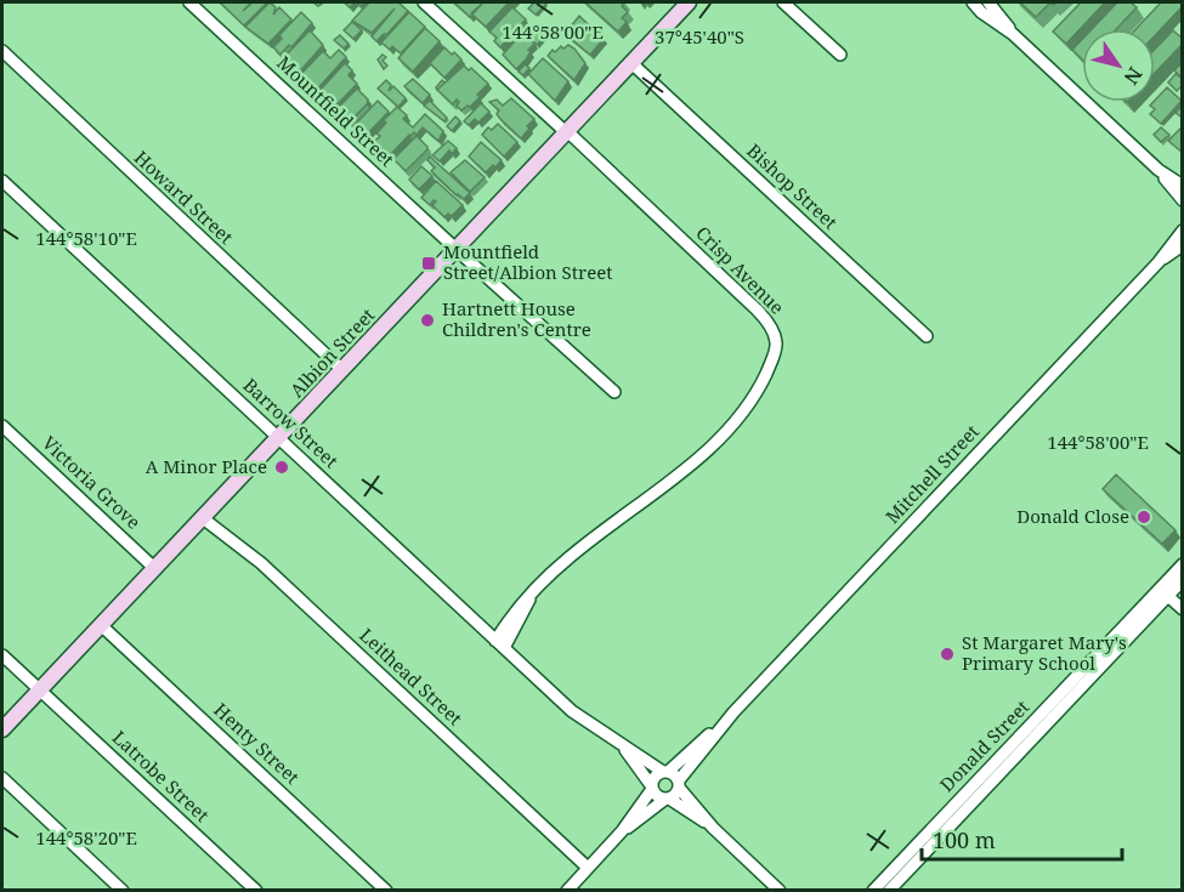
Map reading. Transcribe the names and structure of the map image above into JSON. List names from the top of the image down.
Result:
{
  "streets": {
    "street": [
      "Mountfield Street",
      "Bishop Street",
      "Howard Street",
      "Crisp Avenue",
      "Albion Street",
      "Barrow Street",
      "Mitchell Street",
      "Victoria Grove",
      "Leithead Street",
      "Henty Street",
      "Donald Street",
      "Latrobe Street"
    ]
  },
  "crossings": [
    ["Mountfield Street", "Albion Street"],
    ["Bishop Street", "Albion Street"],
    ["Howard Street", "Albion Street"],
    ["Crisp Avenue", "Albion Street"],
    ["Crisp Avenue", "Barrow Street"],
    ["Albion Street", "Barrow Street"],
    ["Albion Street", "Victoria Grove"],
    ["Albion Street", "Leithead Street"],
    ["Albion Street", "Henty Street"],
    ["Albion Street", "Latrobe Street"],
    ["Barrow Street", "Mitchell Street"]
  ],
  "places": {
    "transit": ["Mountfield Street/Albion Street"],
    "other": [
      "Hartnett House Children's Centre",
      "A Minor Place",
      "Donald Close",
      "St Margaret Mary's Primary School"
    ]
  },
  "scale_bar": "100 m",
  "north": "bottom right",
  "coordinates": [
    "144°58'00\"E",
    "37°45'40\"S",
    "144°58'10\"E",
    "144°58'20\"E"
  ]
}
